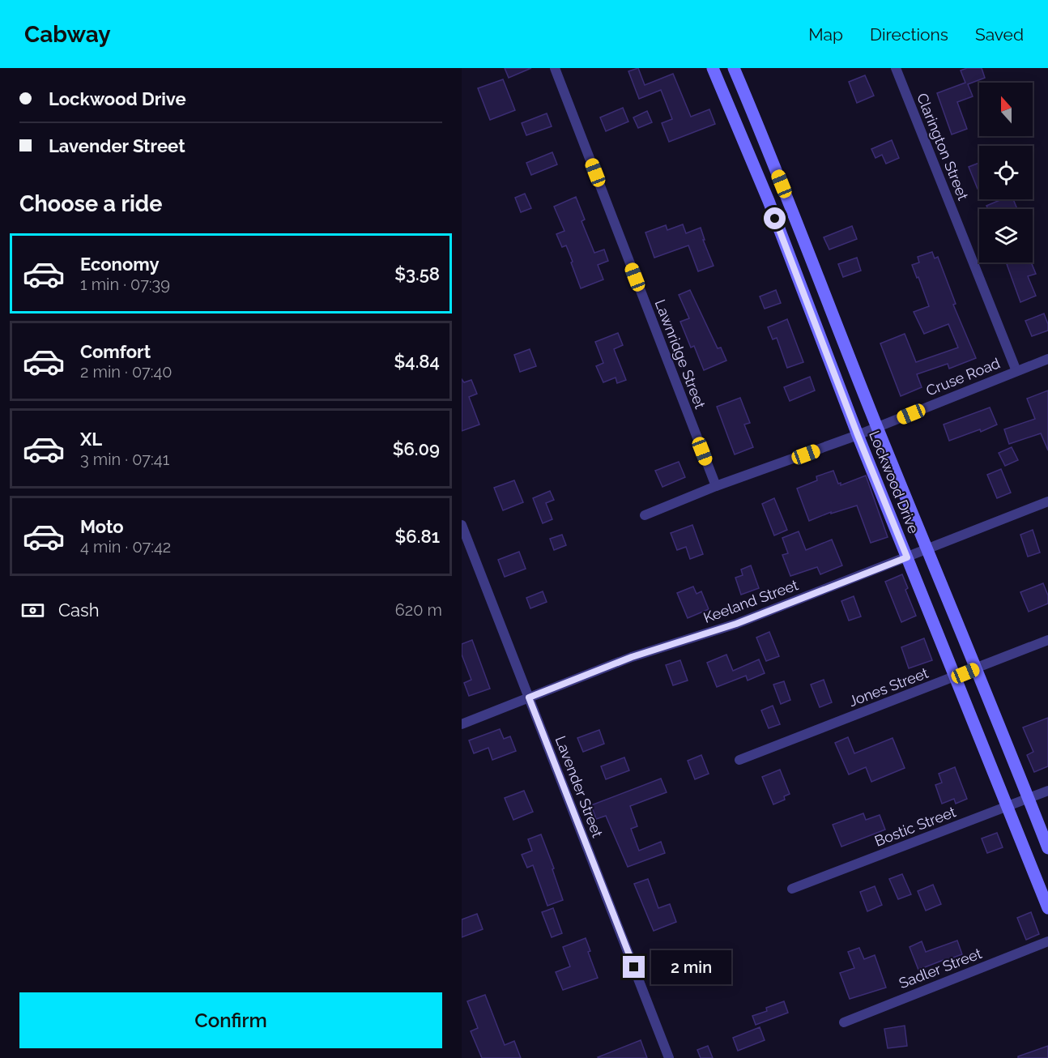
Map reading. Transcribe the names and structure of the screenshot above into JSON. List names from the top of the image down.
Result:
{
  "streets": {
    "main road": ["Lockwood Drive"],
    "street": [
      "Clarington Street",
      "Lawnridge Street",
      "Cruse Road",
      "Keeland Street",
      "Jones Street",
      "Lavender Street",
      "Bostic Street",
      "Sadler Street"
    ]
  },
  "crossings": [
    ["Clarington Street", "Cruse Road"],
    ["Lawnridge Street", "Cruse Road"],
    ["Cruse Road", "Lockwood Drive"],
    ["Lockwood Drive", "Keeland Street"],
    ["Lockwood Drive", "Jones Street"],
    ["Lockwood Drive", "Bostic Street"],
    ["Keeland Street", "Lavender Street"]
  ],
  "north": "top",
  "page": {
    "header": "Cabway",
    "nav": ["Map", "Directions", "Saved"],
    "banner": ["Lockwood Drive", "Lavender Street"],
    "heading": "Choose a ride",
    "list": [
      {
        "name": "Economy",
        "note": "1 min · 07:39",
        "value": "$3.58"
      },
      {
        "name": "Comfort",
        "note": "2 min · 07:40",
        "value": "$4.84"
      },
      {
        "name": "XL",
        "note": "3 min · 07:41",
        "value": "$6.09"
      },
      {
        "name": "Moto",
        "note": "4 min · 07:42",
        "value": "$6.81"
      }
    ],
    "pay": ["Cash", "620 m"],
    "bubble": "2 min",
    "buttons": "Confirm"
  }
}
